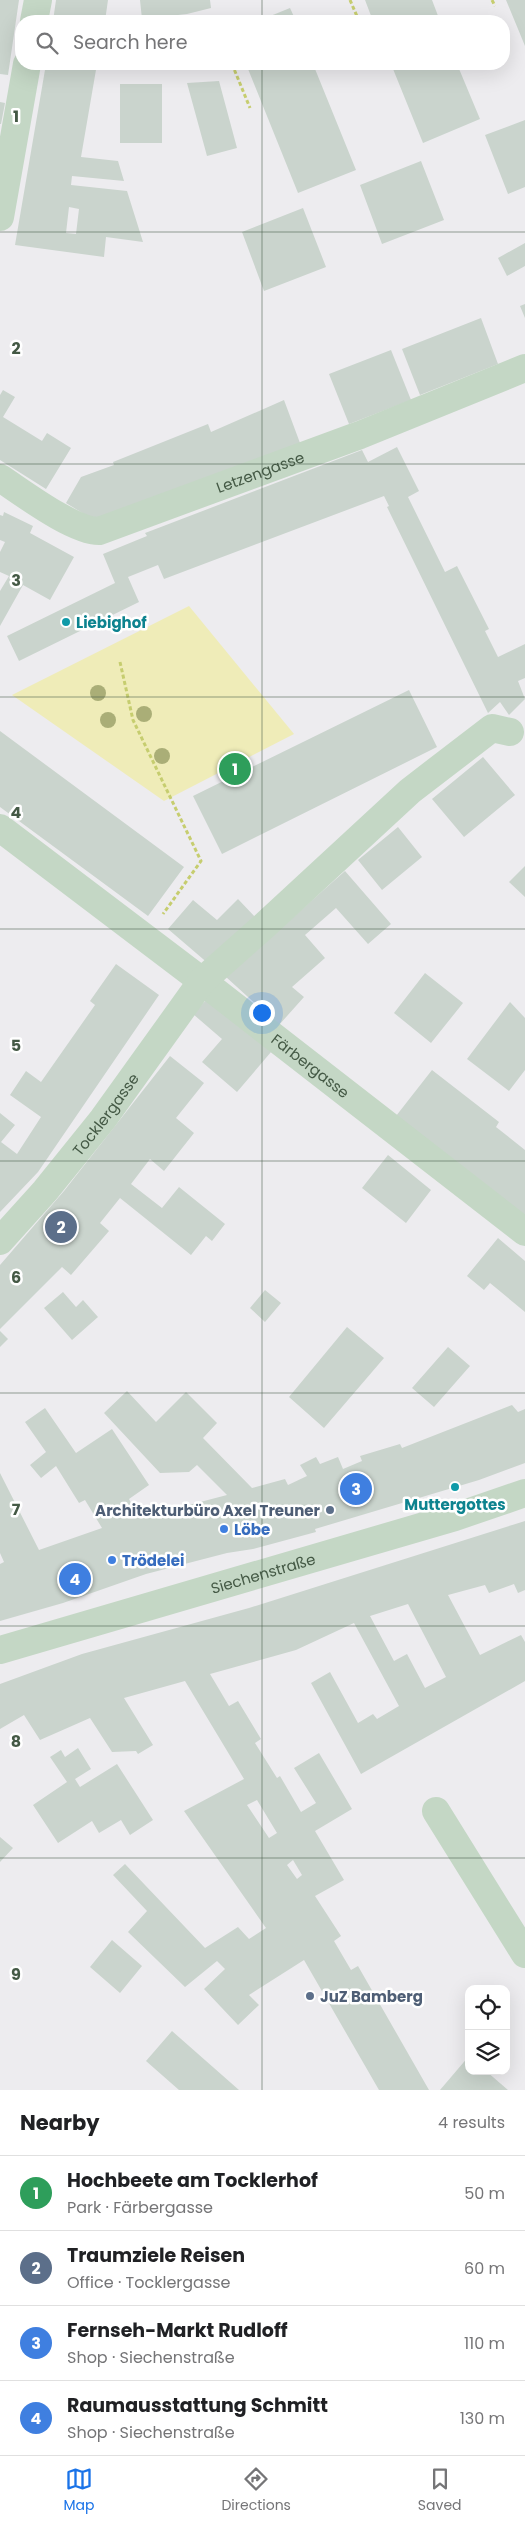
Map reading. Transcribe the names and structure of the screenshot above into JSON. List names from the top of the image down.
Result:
{
  "streets": {
    "street": [
      "Letzengasse",
      "Färbergasse",
      "Tocklergasse",
      "Siechenstraße"
    ]
  },
  "crossings": [
    ["Färbergasse", "Tocklergasse"]
  ],
  "places": [
    "Liebighof",
    "Muttergottes",
    "Architekturbüro Axel Treuner",
    "Löbe",
    "Trödelei",
    "JuZ Bamberg"
  ],
  "page": {
    "search": "Search here",
    "pins": [
      "1",
      "2",
      "3",
      "4"
    ],
    "heading": ["Nearby", "4 results"],
    "list": [
      {
        "mark": "1",
        "name": "Hochbeete am Tocklerhof",
        "note": "Park · Färbergasse",
        "value": "50 m"
      },
      {
        "mark": "2",
        "name": "Traumziele Reisen",
        "note": "Office · Tocklergasse",
        "value": "60 m"
      },
      {
        "mark": "3",
        "name": "Fernseh-Markt Rudloff",
        "note": "Shop · Siechenstraße",
        "value": "110 m"
      },
      {
        "mark": "4",
        "name": "Raumausstattung Schmitt",
        "note": "Shop · Siechenstraße",
        "value": "130 m"
      }
    ],
    "nav": ["Map", "Directions", "Saved"]
  },
  "grid": {
    "rows": [
      "1",
      "2",
      "3",
      "4",
      "5",
      "6",
      "7",
      "8",
      "9"
    ]
  }
}
